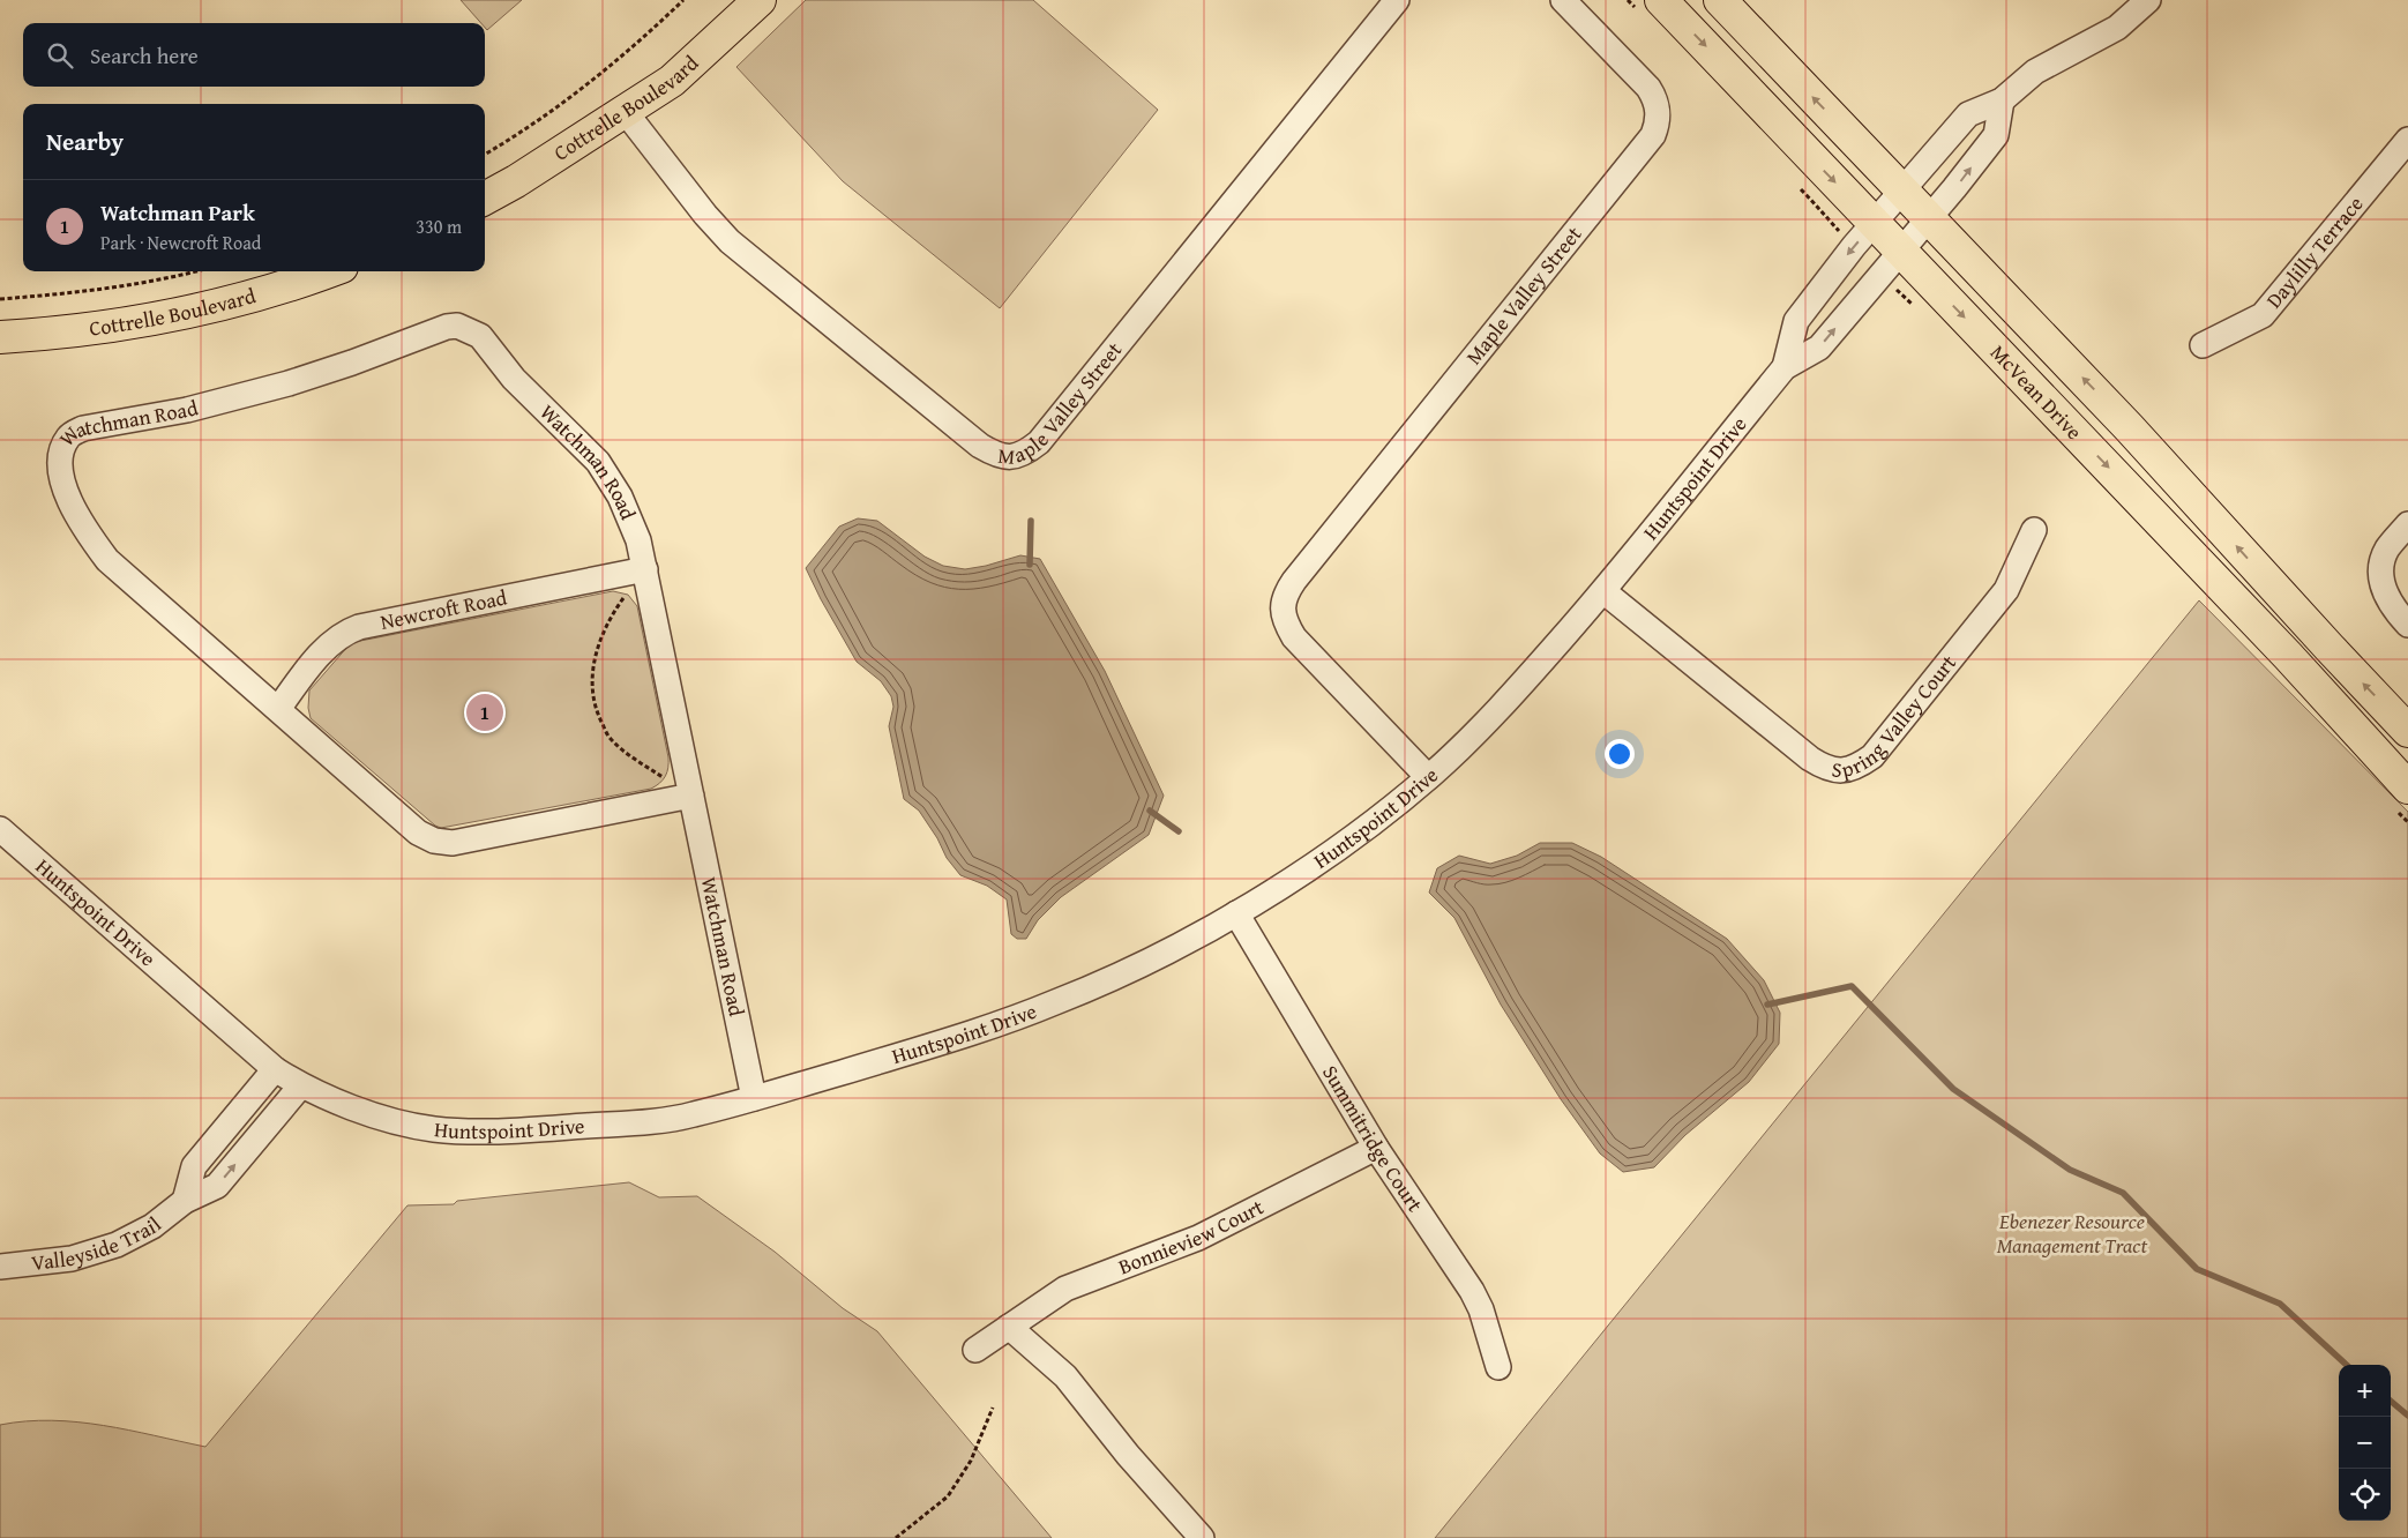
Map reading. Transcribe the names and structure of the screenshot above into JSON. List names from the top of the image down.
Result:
{
  "streets": {
    "main road": ["Cottrelle Boulevard", "McVean Drive"],
    "street": [
      "Daylilly Terrace",
      "Maple Valley Street",
      "Watchman Road",
      "Huntspoint Drive",
      "Newcroft Road",
      "Spring Valley Court",
      "Summitridge Court",
      "Bonnieview Court",
      "Valleyside Trail"
    ]
  },
  "crossings": [
    ["Cottrelle Boulevard", "Maple Valley Street"],
    ["Maple Valley Street", "Huntspoint Drive"],
    ["McVean Drive", "Huntspoint Drive"],
    ["Watchman Road", "Huntspoint Drive"],
    ["Watchman Road", "Newcroft Road"],
    ["Huntspoint Drive", "Spring Valley Court"],
    ["Huntspoint Drive", "Summitridge Court"],
    ["Huntspoint Drive", "Valleyside Trail"],
    ["Summitridge Court", "Bonnieview Court"]
  ],
  "parks": ["Ebenezer Resource Management Tract"],
  "page": {
    "search": "Search here",
    "heading": "Nearby",
    "list": [
      {
        "mark": "1",
        "name": "Watchman Park",
        "note": "Park · Newcroft Road",
        "value": "330 m"
      }
    ],
    "pins": "1",
    "map_buttons": ["+", "−"]
  }
}
